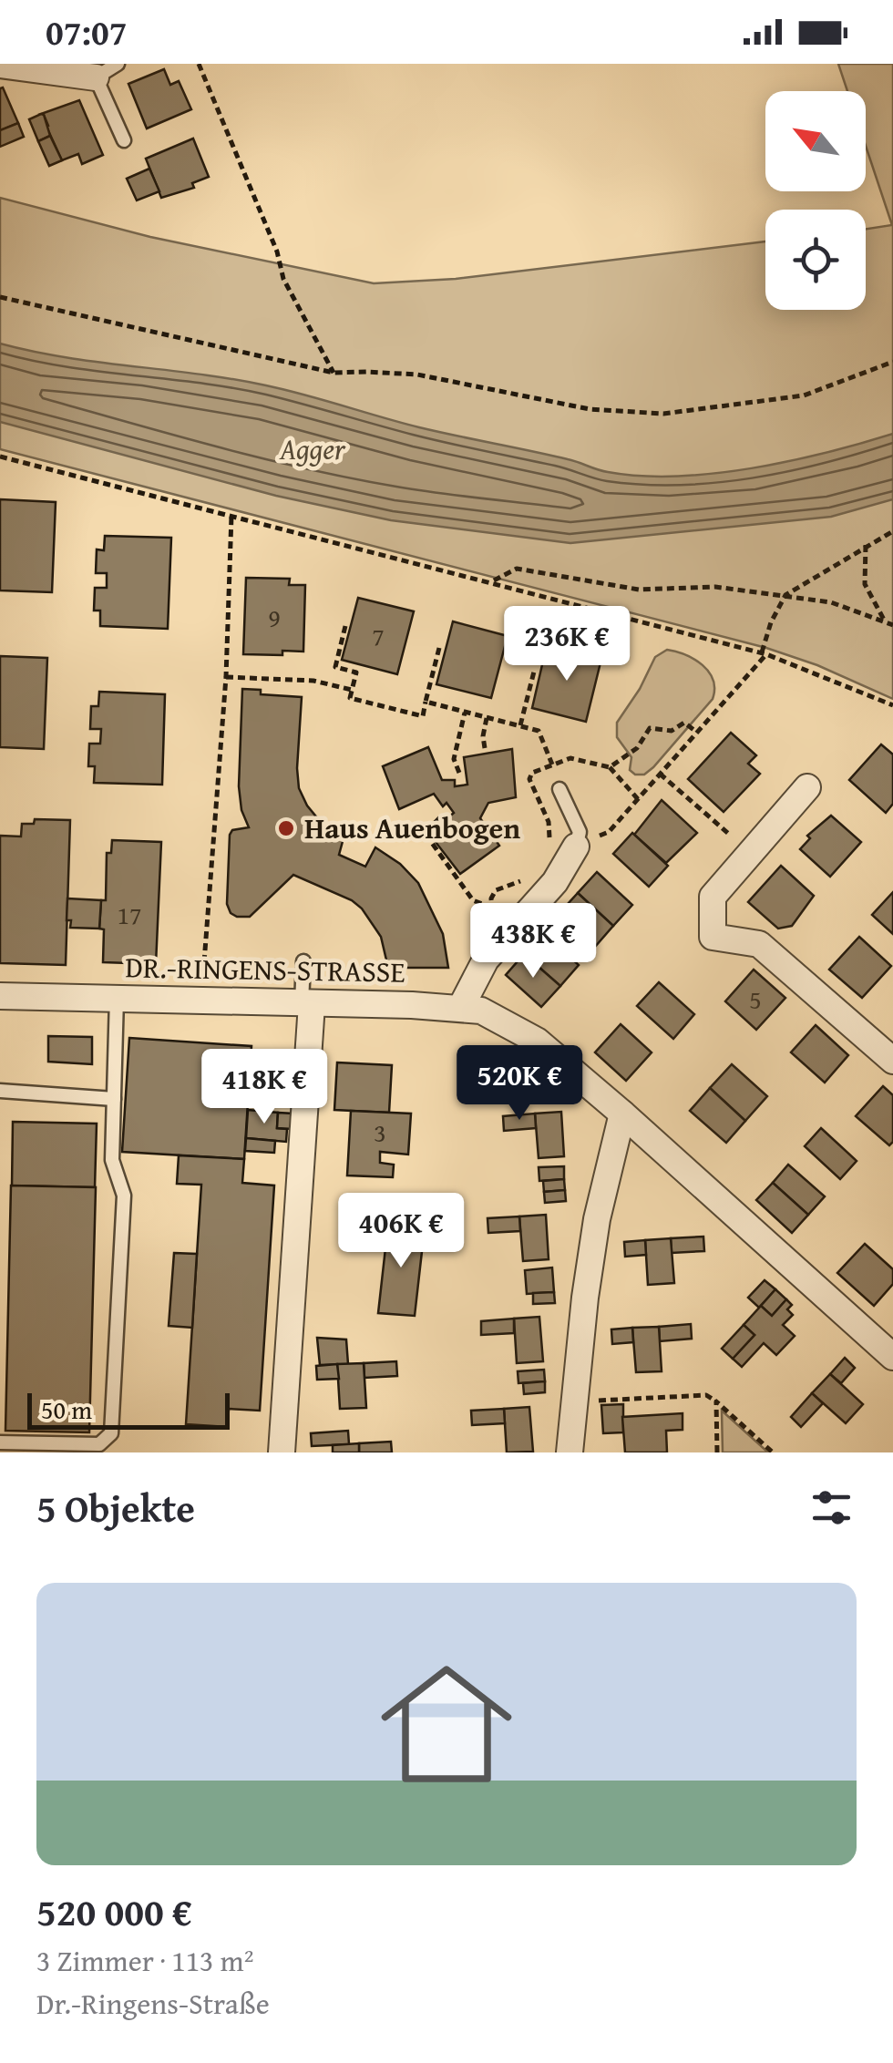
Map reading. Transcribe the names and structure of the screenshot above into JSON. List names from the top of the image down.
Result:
{
  "streets": {
    "street": ["DR.-RINGENS-STRASSE"]
  },
  "parks": ["Agger"],
  "places": ["Haus Auenbogen"],
  "house_numbers": [
    "9",
    "7",
    "17",
    "5",
    "3"
  ],
  "scale_bar": "50 m",
  "north": "top left",
  "page": {
    "status": "07:07",
    "price": [
      "236K €",
      "438K €",
      "520K €",
      "418K €",
      "406K €"
    ],
    "scale": "50 m",
    "heading": "5 Objekte",
    "list": [
      {
        "name": "520 000 €",
        "note": "3 Zimmer · 113 m² · Dr.-Ringens-Straße"
      }
    ]
  }
}
